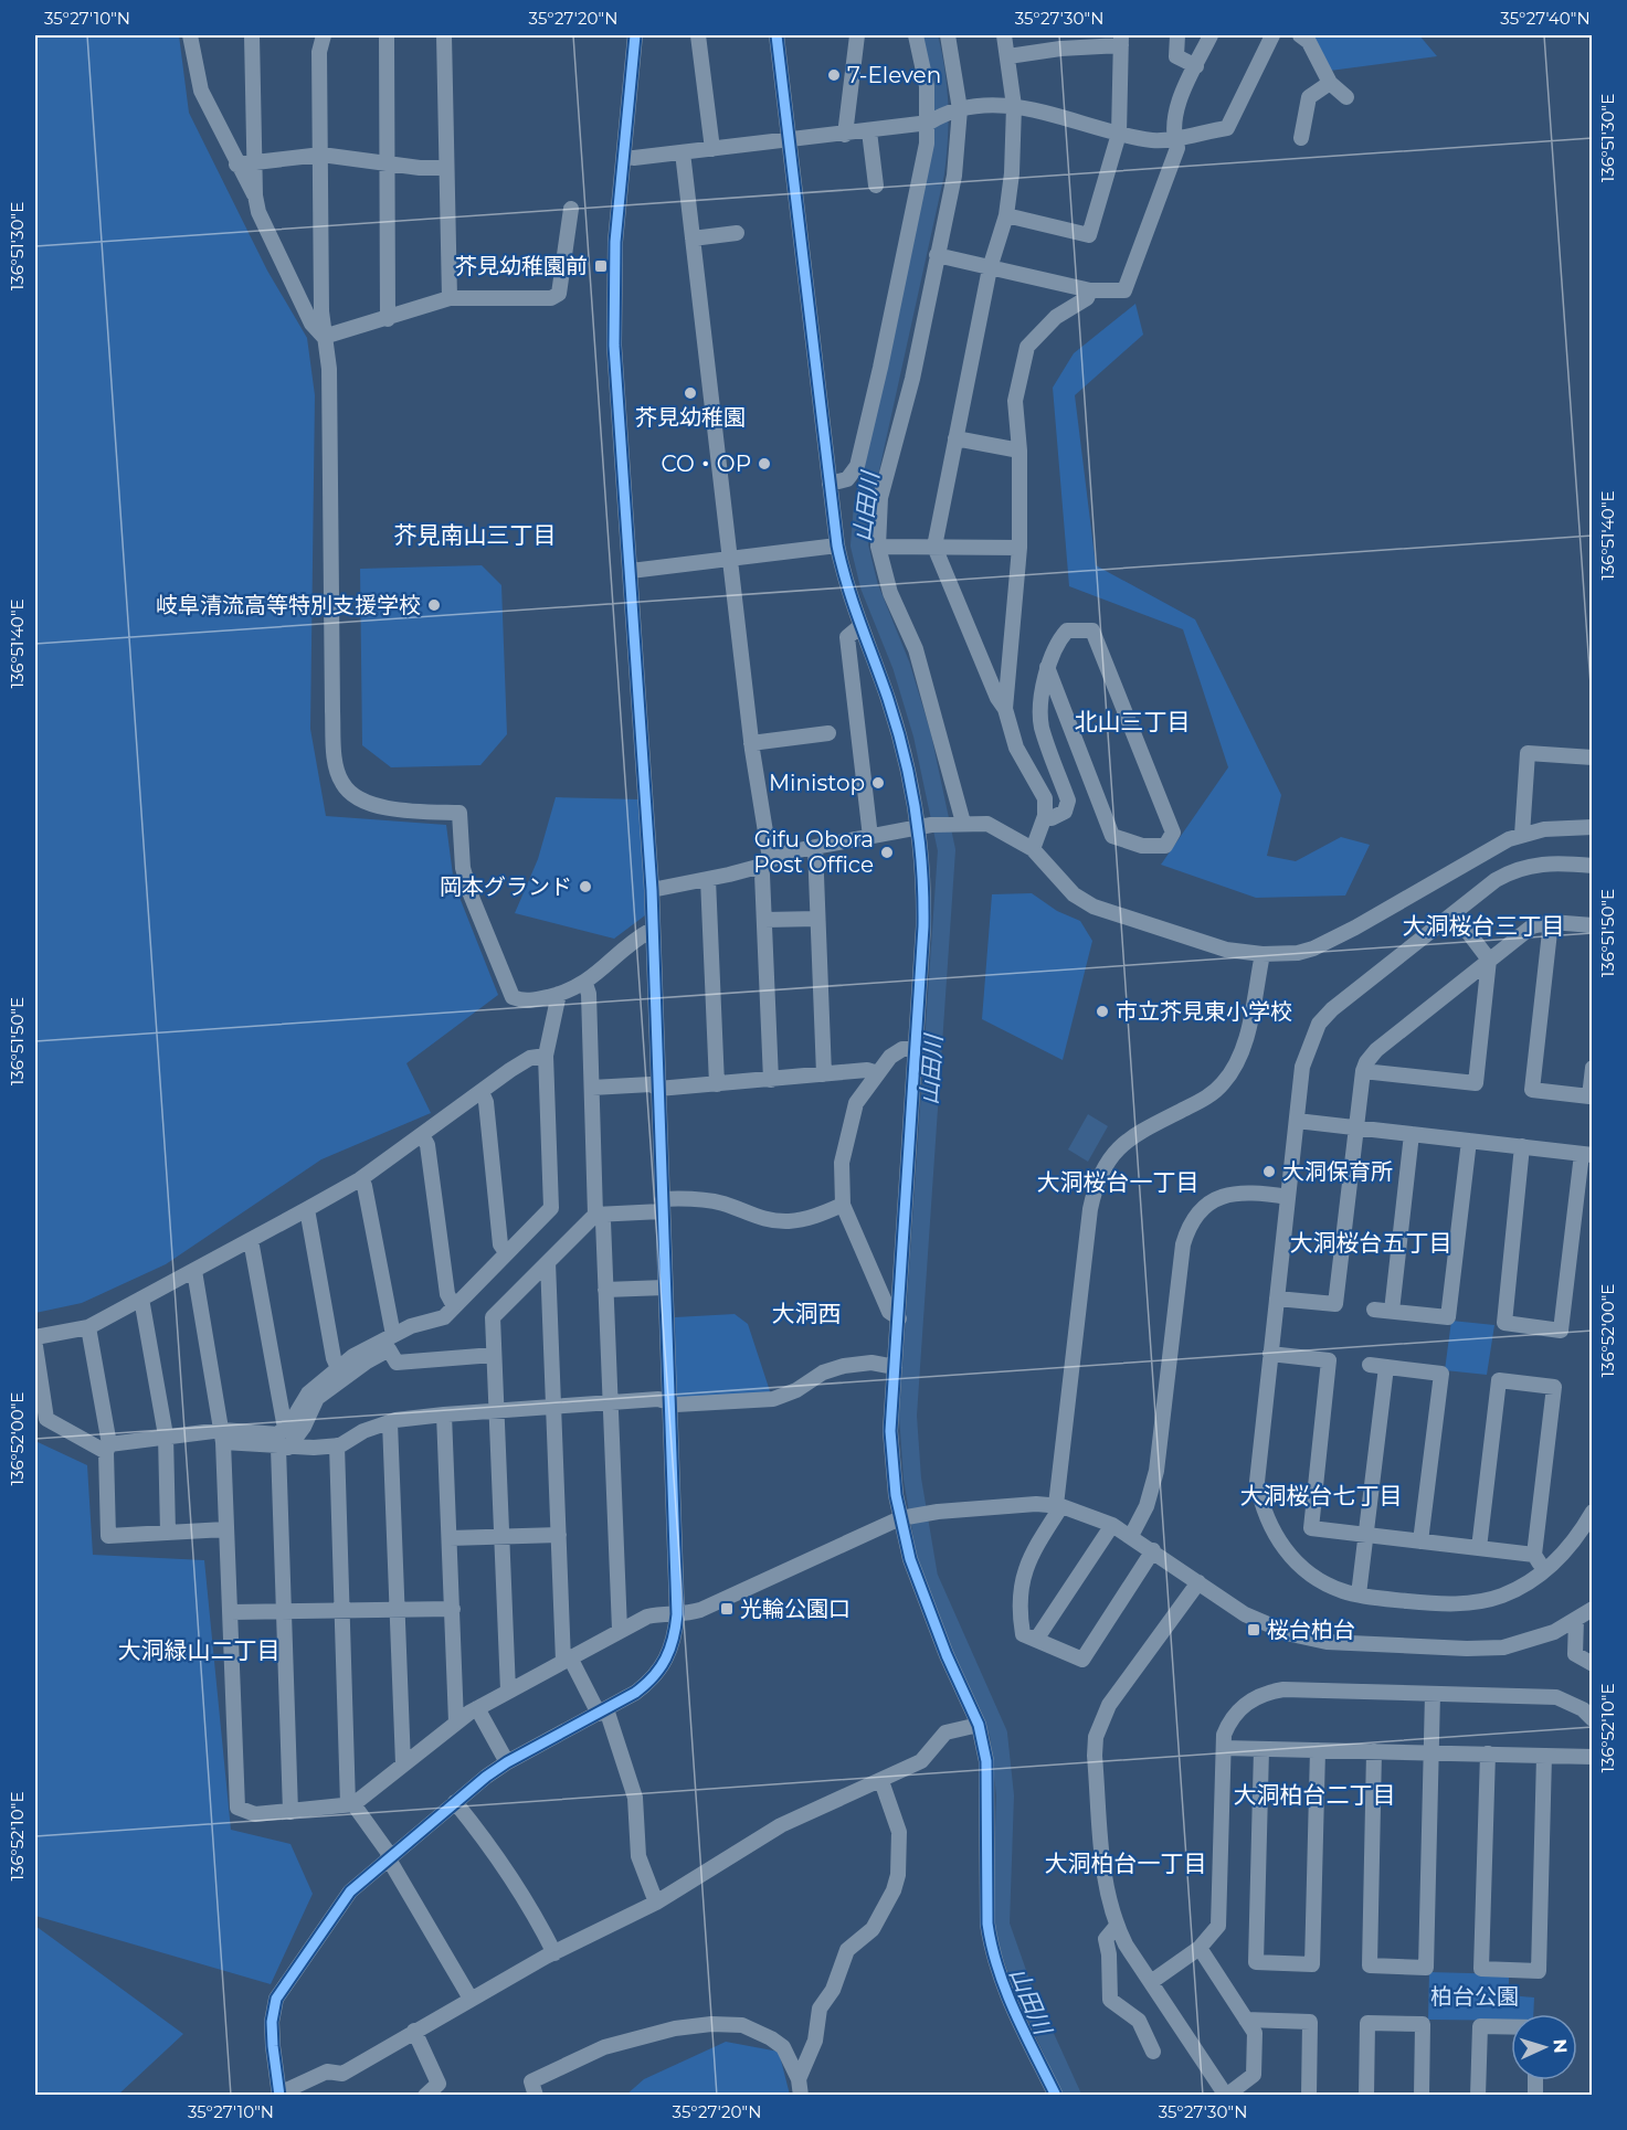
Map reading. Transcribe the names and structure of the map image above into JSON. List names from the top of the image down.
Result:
{
  "districts": [
    "芥見南山三丁目",
    "北山三丁目",
    "大洞桜台三丁目",
    "大洞桜台一丁目",
    "大洞桜台五丁目",
    "大洞西",
    "大洞桜台七丁目",
    "大洞緑山二丁目",
    "大洞柏台二丁目",
    "大洞柏台一丁目"
  ],
  "water": ["山田川"],
  "parks": ["柏台公園"],
  "places": {
    "other": [
      "7-Eleven",
      "芥見幼稚園",
      "CO・OP",
      "岐阜清流高等特別支援学校",
      "Ministop",
      "Gifu Obora Post Office",
      "岡本グランド",
      "市立芥見東小学校",
      "大洞保育所"
    ],
    "transit": ["芥見幼稚園前", "光輪公園口", "桜台柏台"]
  },
  "north": "right",
  "coordinates": [
    "35°27'10\"N",
    "35°27'20\"N",
    "35°27'30\"N",
    "35°27'40\"N",
    "136°51'30\"E",
    "136°51'40\"E",
    "136°51'50\"E",
    "136°52'00\"E",
    "136°52'10\"E"
  ]
}
